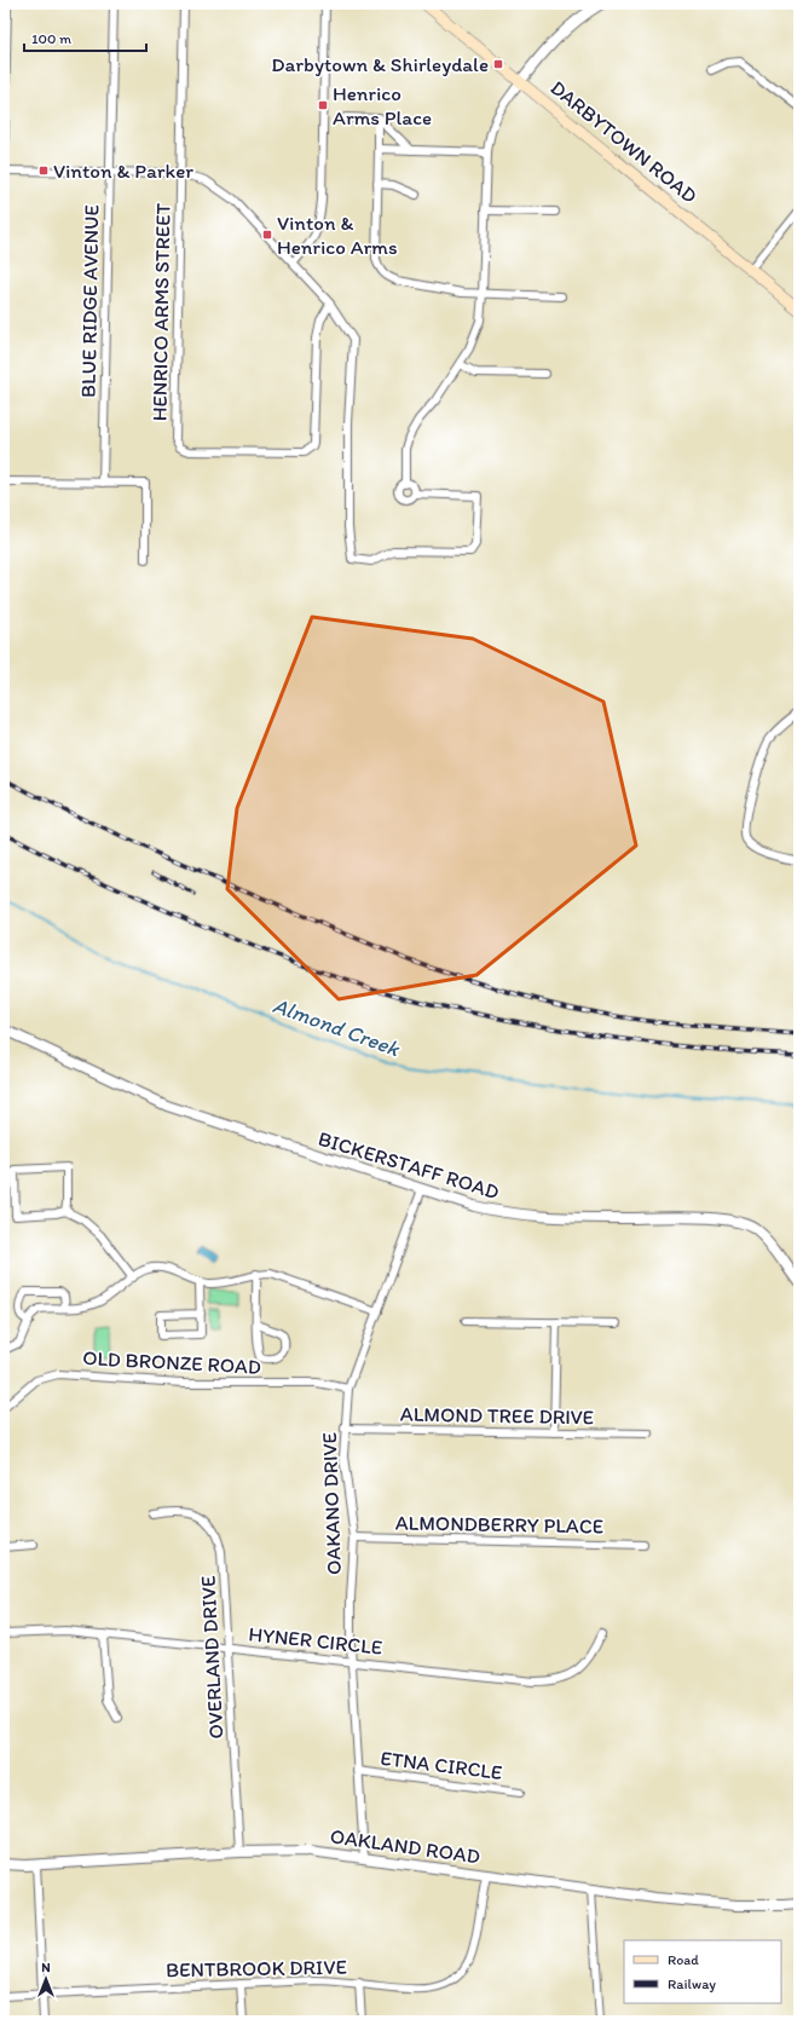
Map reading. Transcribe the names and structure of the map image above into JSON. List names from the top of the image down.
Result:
{
  "streets": {
    "main road": ["DARBYTOWN ROAD"],
    "street": [
      "BLUE RIDGE AVENUE",
      "HENRICO ARMS STREET",
      "BICKERSTAFF ROAD",
      "OLD BRONZE ROAD",
      "ALMOND TREE DRIVE",
      "OAKANO DRIVE",
      "ALMONDBERRY PLACE",
      "HYNER CIRCLE",
      "OVERLAND DRIVE",
      "ETNA CIRCLE",
      "OAKLAND ROAD",
      "BENTBROOK DRIVE"
    ]
  },
  "crossings": [
    ["BICKERSTAFF ROAD", "OAKANO DRIVE"],
    ["OLD BRONZE ROAD", "OAKANO DRIVE"],
    ["ALMOND TREE DRIVE", "OAKANO DRIVE"],
    ["OAKANO DRIVE", "ALMONDBERRY PLACE"],
    ["OAKANO DRIVE", "HYNER CIRCLE"],
    ["OAKANO DRIVE", "ETNA CIRCLE"],
    ["OAKANO DRIVE", "OAKLAND ROAD"],
    ["HYNER CIRCLE", "OVERLAND DRIVE"],
    ["OVERLAND DRIVE", "OAKLAND ROAD"],
    ["OAKLAND ROAD", "BENTBROOK DRIVE"]
  ],
  "water": ["Almond Creek"],
  "places": {
    "transit": [
      "Darbytown & Shirleydale",
      "Henrico Arms Place",
      "Vinton & Parker",
      "Vinton & Henrico Arms"
    ]
  },
  "legend": ["Road", "Railway"],
  "scale_bar": "100 m",
  "north": "top"
}
